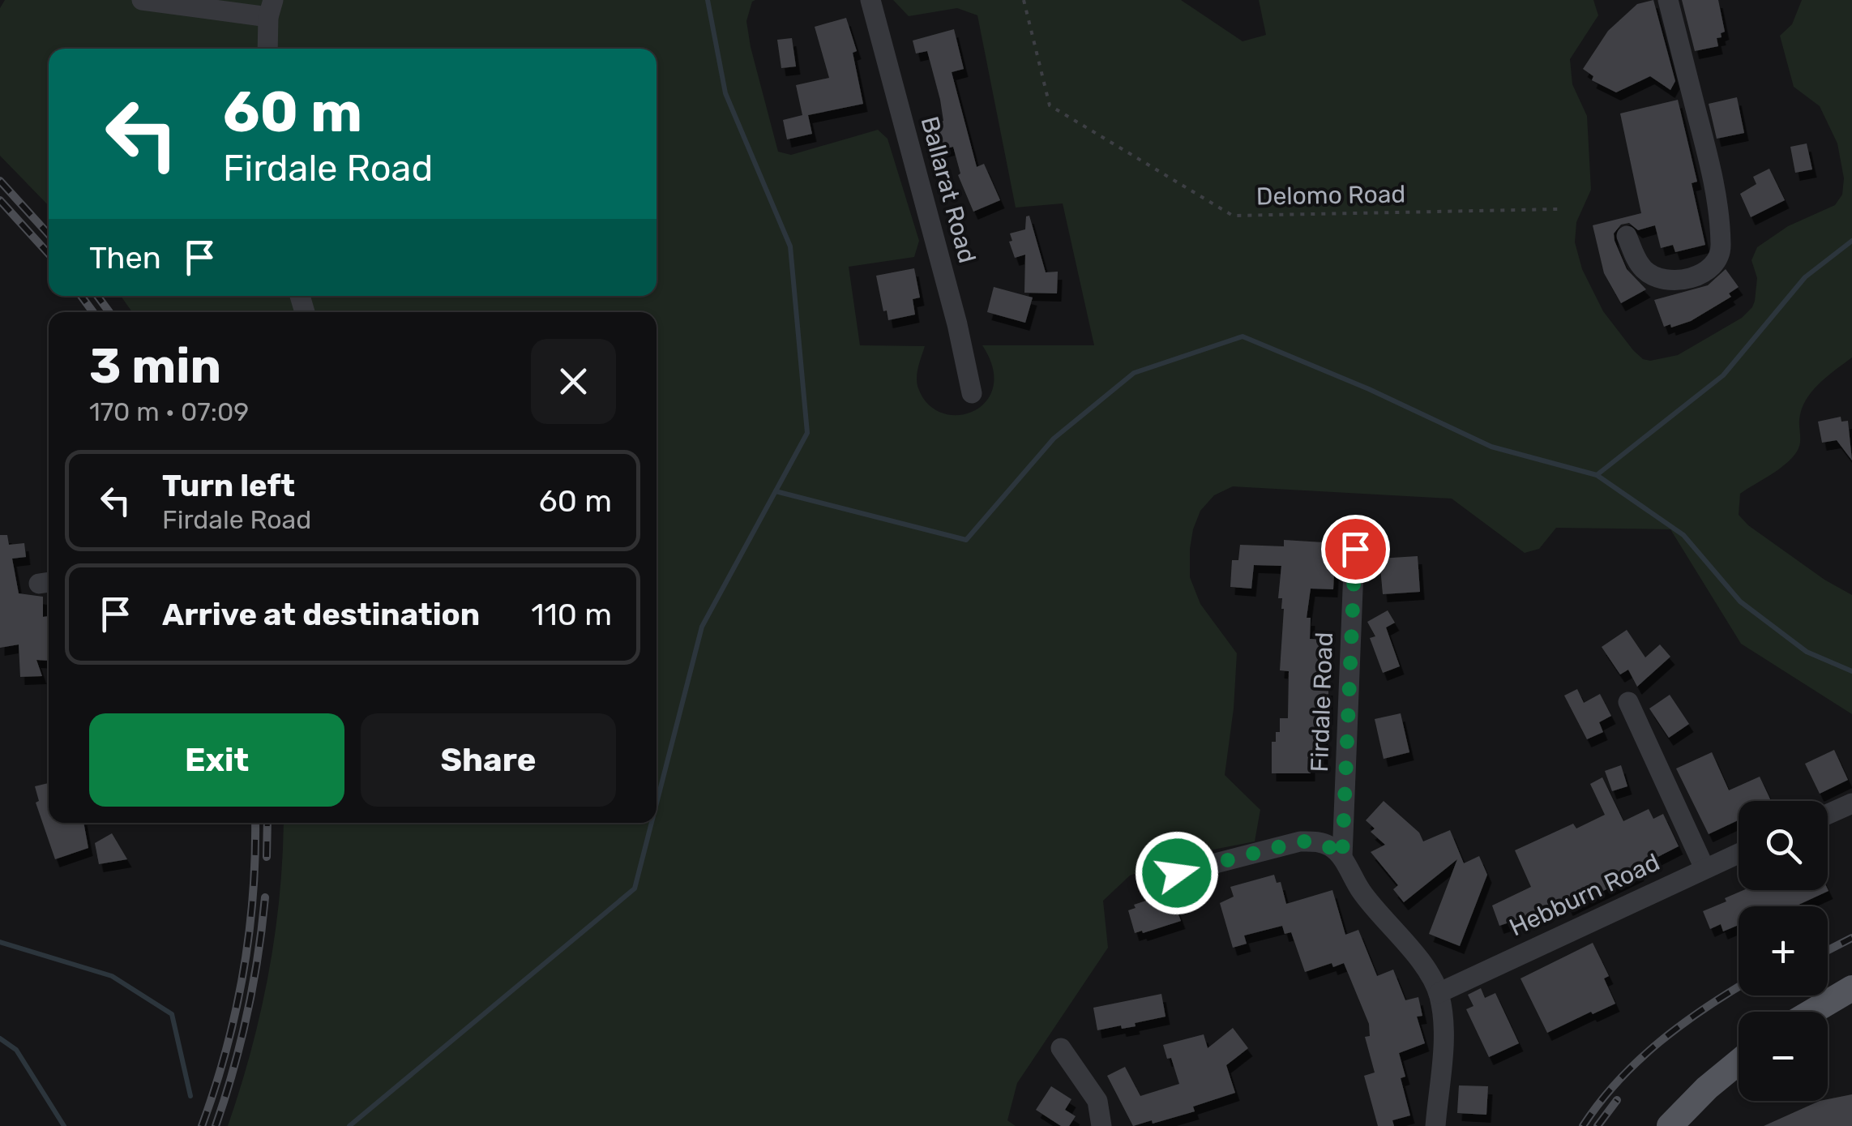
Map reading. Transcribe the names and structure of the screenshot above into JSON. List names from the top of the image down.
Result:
{
  "streets": {
    "street": ["Ballarat Road", "Firdale Road", "Hebburn Road"],
    "path": ["Delomo Road"]
  },
  "page": {
    "turn": ["60 m", "Firdale Road"],
    "then": "Then",
    "heading": ["3 min", "170 m · 07:09"],
    "list": [
      {
        "name": "Turn left",
        "note": "Firdale Road",
        "value": "60 m"
      },
      {
        "name": "Arrive at destination",
        "value": "110 m"
      }
    ],
    "buttons": ["Exit", "Share"],
    "map_buttons": ["+", "−"]
  }
}
